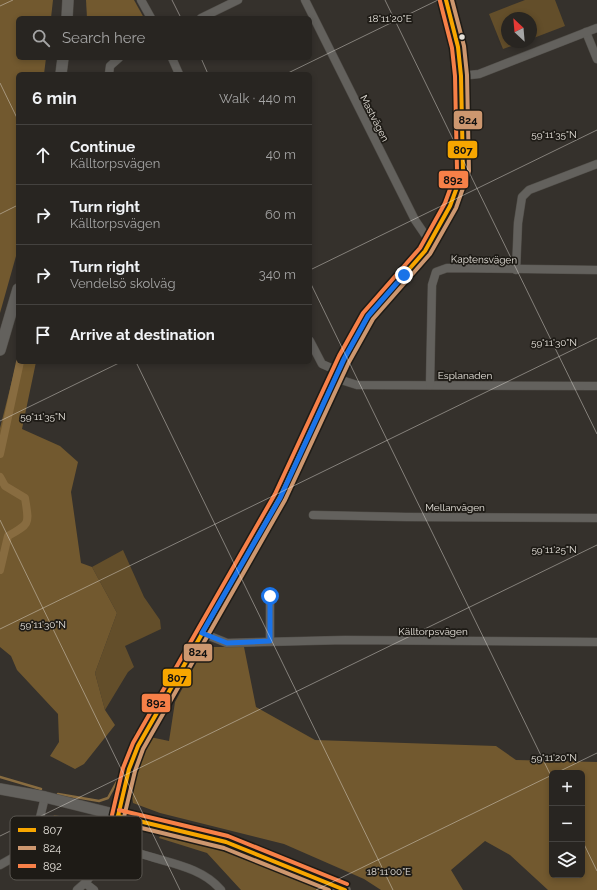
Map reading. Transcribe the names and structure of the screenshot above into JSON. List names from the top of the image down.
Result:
{
  "streets": {
    "street": [
      "Mastvägen",
      "Kaptensvägen",
      "Esplanaden",
      "Mellanvägen",
      "Källtorpsvägen"
    ]
  },
  "crossings": [
    ["Kaptensvägen", "Esplanaden"]
  ],
  "lines": ["transit line 807", "transit line 824", "transit line 892"],
  "legend": ["807", "824", "892"],
  "north": "top left",
  "page": {
    "search": "Search here",
    "heading": ["6 min", "Walk · 440 m"],
    "list": [
      ["Continue", "Källtorpsvägen", "40 m"],
      ["Turn right", "Källtorpsvägen", "60 m"],
      ["Turn right", "Vendelsö skolväg", "340 m"],
      "Arrive at destination"
    ],
    "map_buttons": ["+", "−"]
  },
  "coordinates": [
    "18°11'20\"E",
    "59°11'35\"N",
    "59°11'30\"N",
    "59°11'25\"N",
    "59°11'20\"N",
    "18°11'00\"E"
  ]
}
